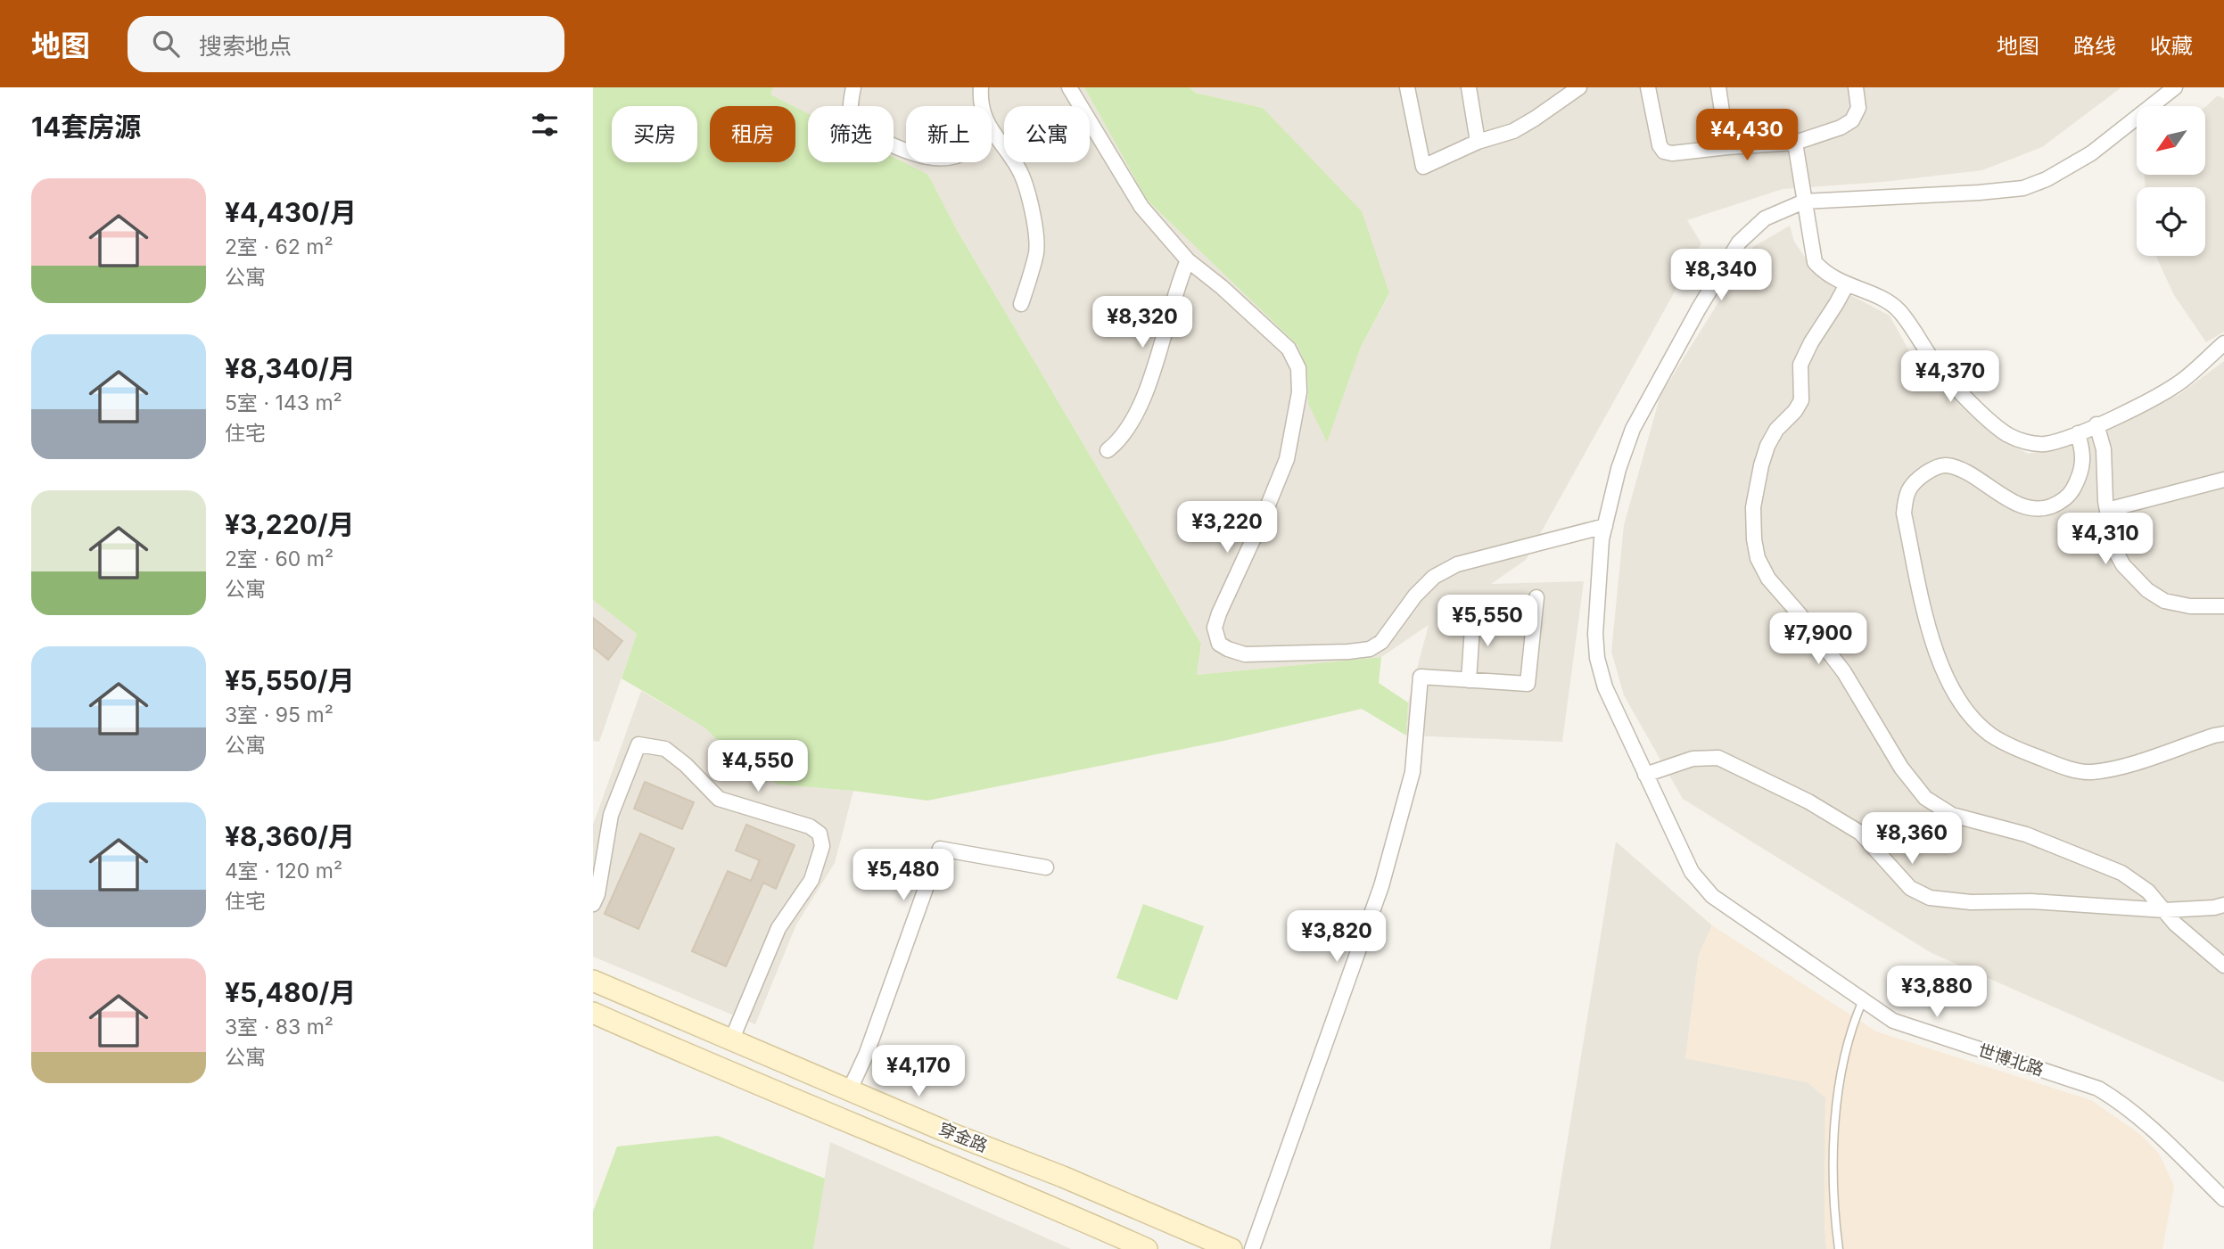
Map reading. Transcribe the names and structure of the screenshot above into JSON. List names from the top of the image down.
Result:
{
  "streets": {
    "main road": ["穿金路"],
    "street": ["世博北路"]
  },
  "north": "bottom left",
  "page": {
    "header": "地图",
    "search": "搜索地点",
    "nav": ["地图", "路线", "收藏"],
    "heading": "14套房源",
    "chip": [
      "买房",
      "租房",
      "筛选",
      "新上",
      "公寓"
    ],
    "price": [
      "¥4,430",
      "¥8,340",
      "¥8,320",
      "¥4,370",
      "¥3,220",
      "¥4,310",
      "¥5,550",
      "¥7,900",
      "¥4,550",
      "¥8,360",
      "¥5,480",
      "¥3,820",
      "¥3,880",
      "¥4,170"
    ],
    "list": [
      {
        "name": "¥4,430/月",
        "note": "2室 · 62 m² · 公寓"
      },
      {
        "name": "¥8,340/月",
        "note": "5室 · 143 m² · 住宅"
      },
      {
        "name": "¥3,220/月",
        "note": "2室 · 60 m² · 公寓"
      },
      {
        "name": "¥5,550/月",
        "note": "3室 · 95 m² · 公寓"
      },
      {
        "name": "¥8,360/月",
        "note": "4室 · 120 m² · 住宅"
      },
      {
        "name": "¥5,480/月",
        "note": "3室 · 83 m² · 公寓"
      }
    ]
  }
}
